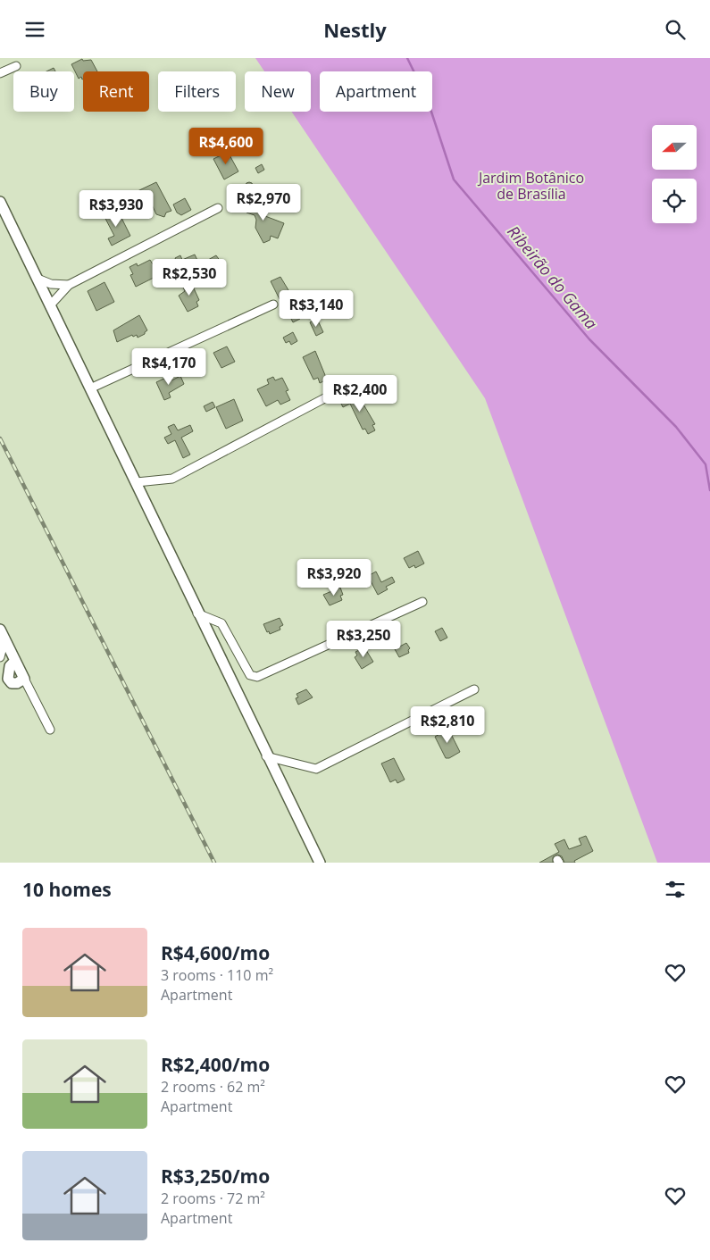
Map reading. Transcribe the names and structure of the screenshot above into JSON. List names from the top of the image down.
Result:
{
  "water": ["Ribeirão do Gama"],
  "parks": ["Jardim Botânico de Brasília"],
  "north": "left",
  "page": {
    "header": "Nestly",
    "chip": [
      "Buy",
      "Rent",
      "Filters",
      "New",
      "Apartment"
    ],
    "price": [
      "R$4,600",
      "R$2,970",
      "R$3,930",
      "R$2,530",
      "R$3,140",
      "R$4,170",
      "R$2,400",
      "R$3,920",
      "R$3,250",
      "R$2,810"
    ],
    "heading": "10 homes",
    "list": [
      {
        "name": "R$4,600/mo",
        "note": "3 rooms · 110 m² · Apartment"
      },
      {
        "name": "R$2,400/mo",
        "note": "2 rooms · 62 m² · Apartment"
      },
      {
        "name": "R$3,250/mo",
        "note": "2 rooms · 72 m² · Apartment"
      }
    ]
  }
}
